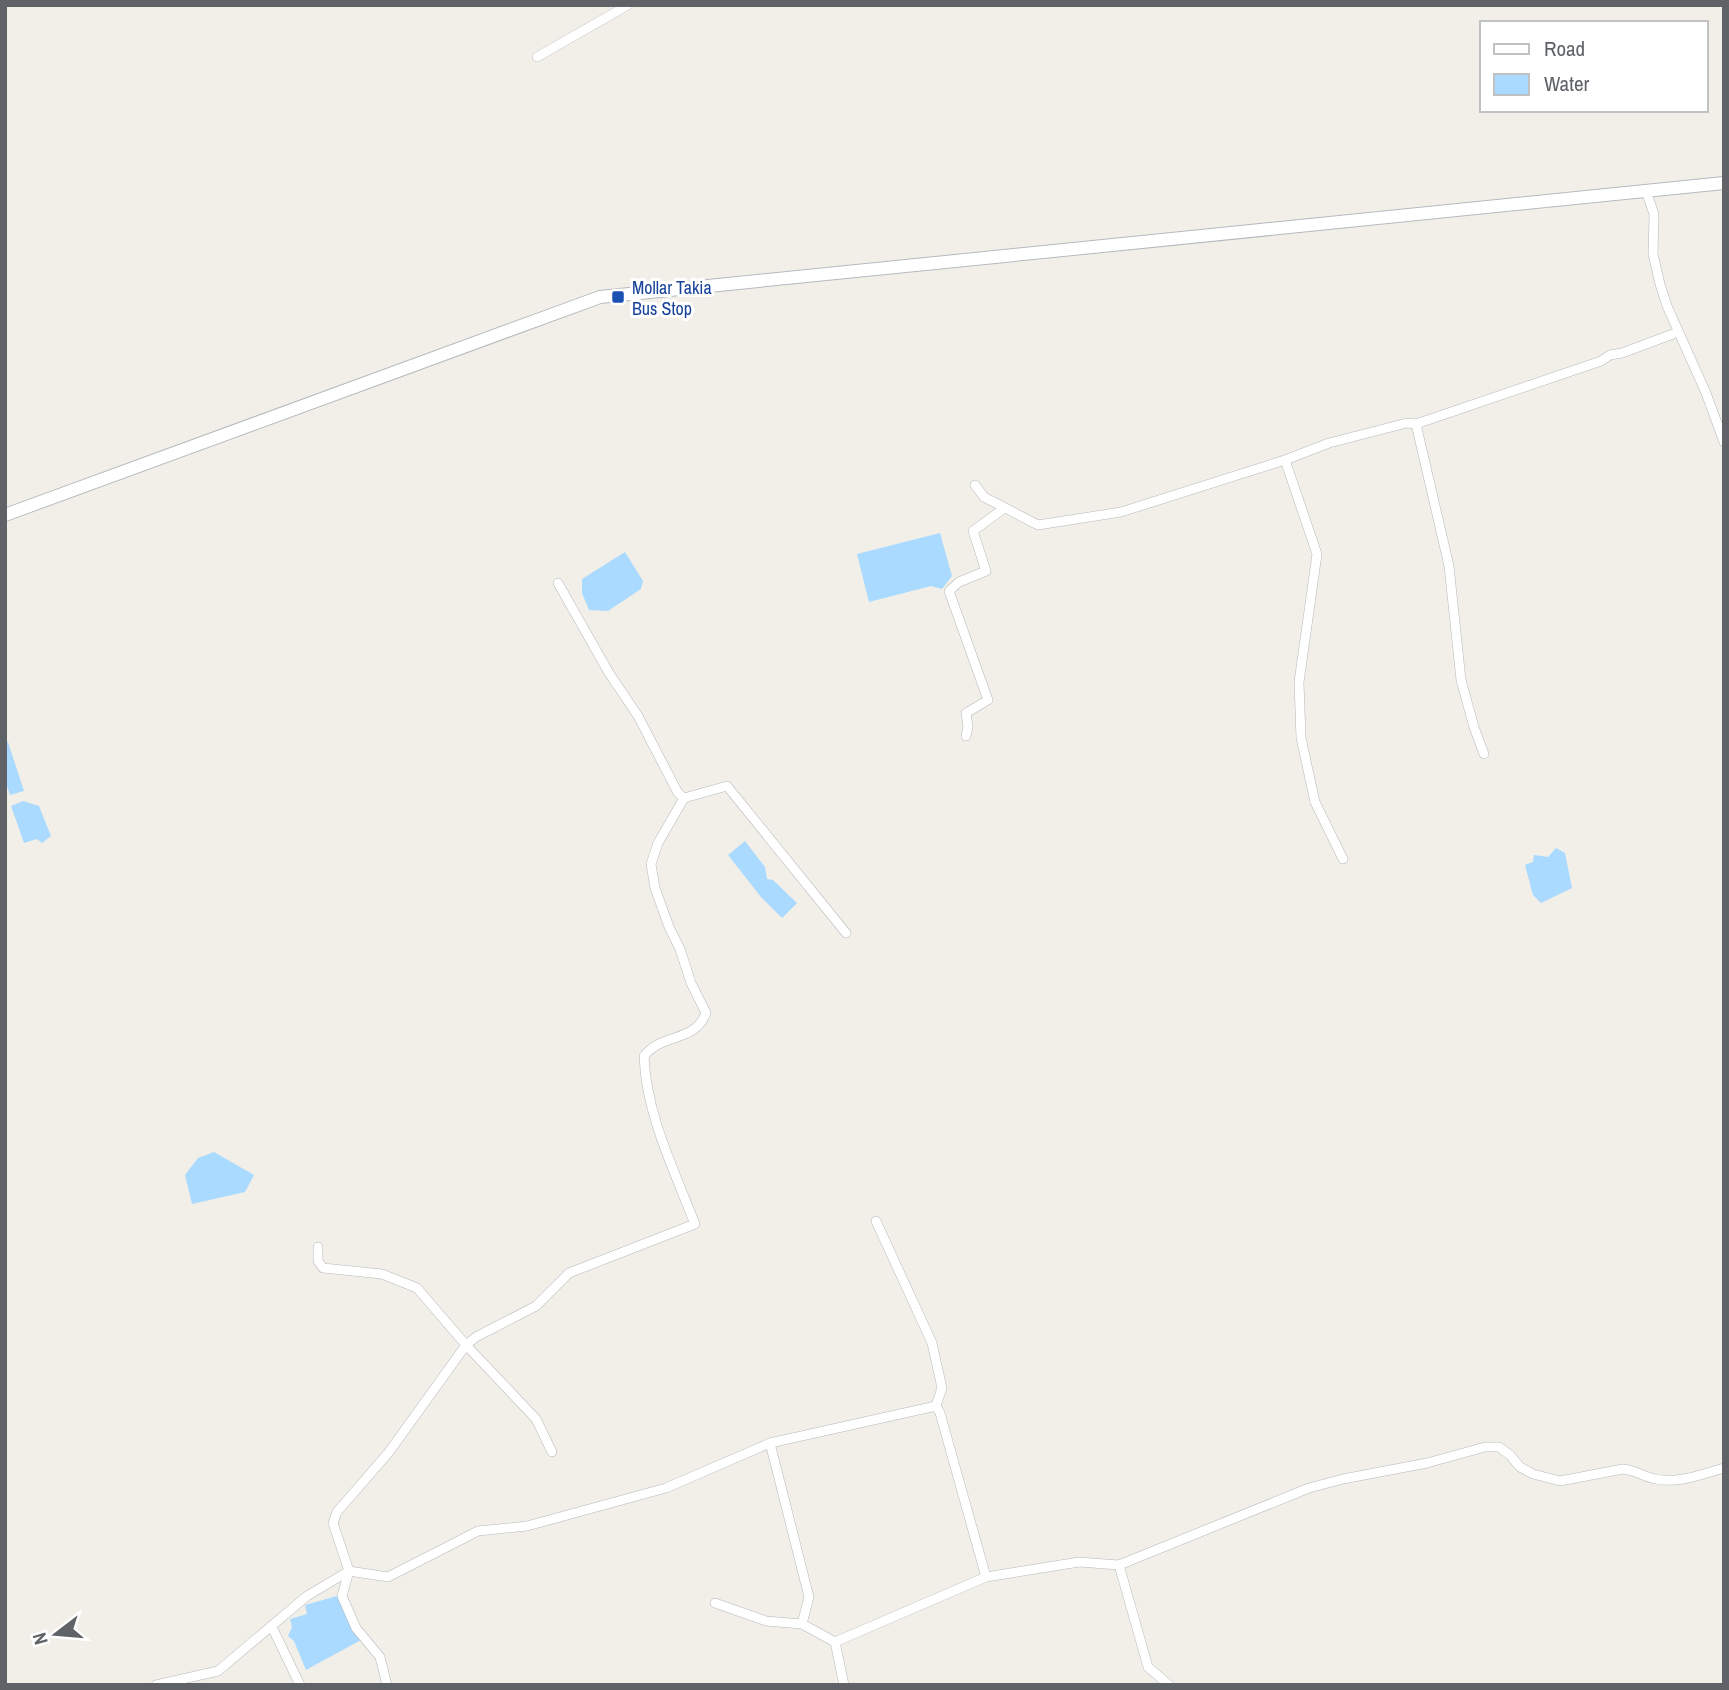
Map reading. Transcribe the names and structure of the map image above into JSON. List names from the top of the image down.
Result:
{
  "places": {
    "transit": ["Mollar Takia Bus Stop"]
  },
  "legend": ["Road", "Water"],
  "north": "left"
}
